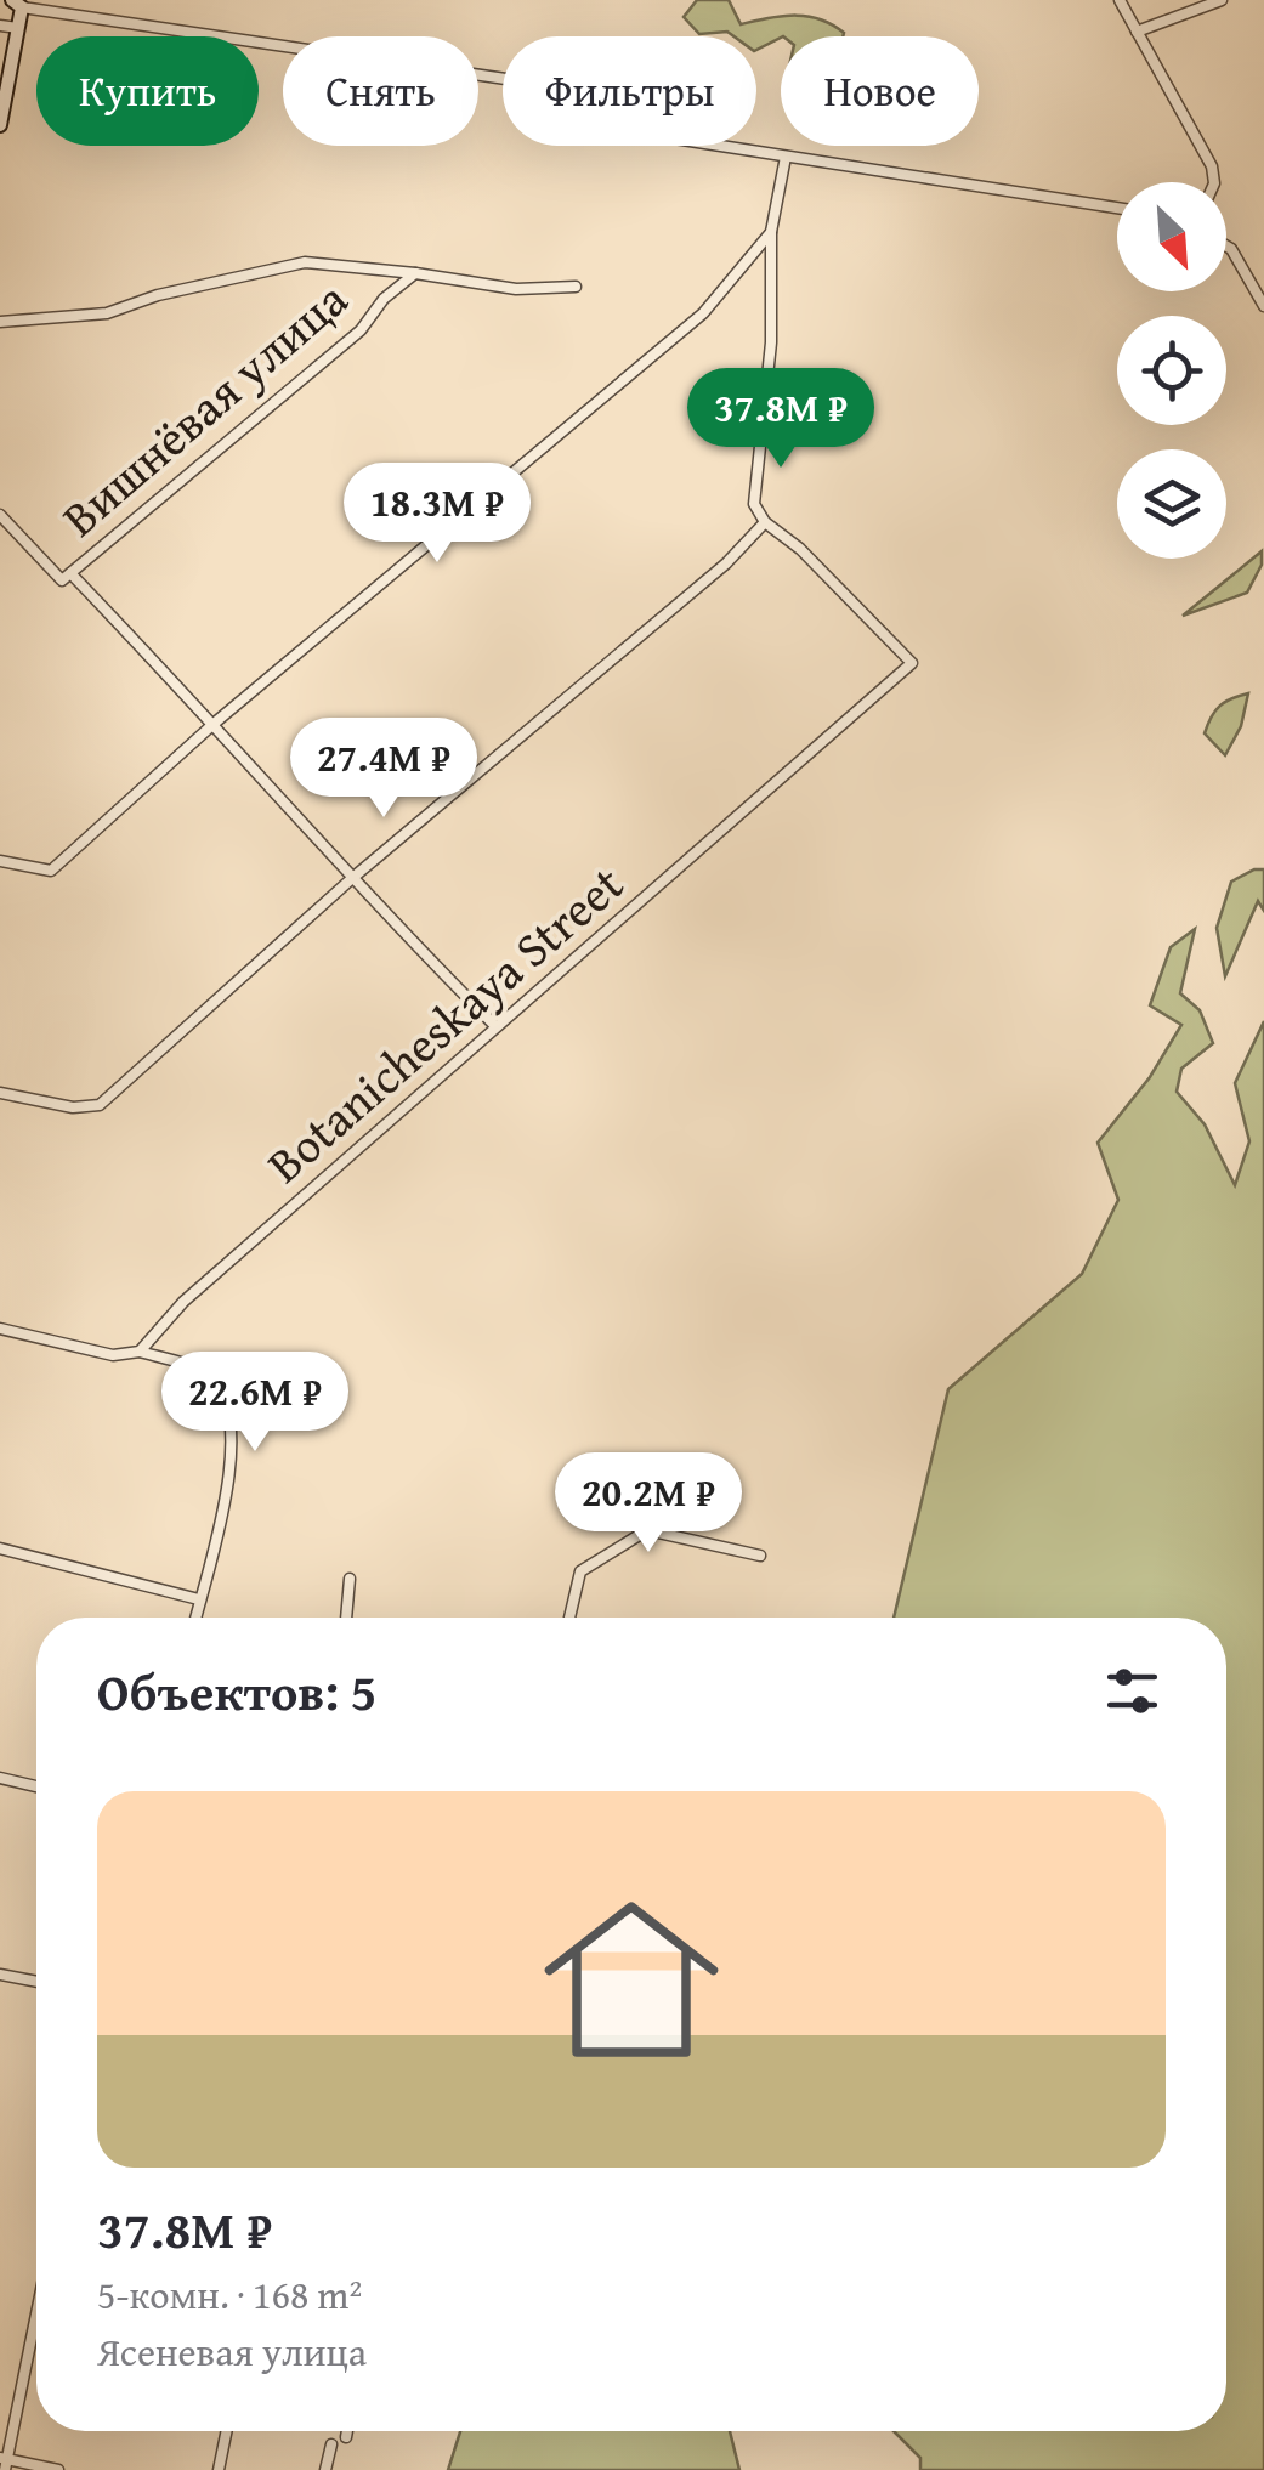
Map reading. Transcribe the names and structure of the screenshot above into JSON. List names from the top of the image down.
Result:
{
  "streets": {
    "street": ["Вишнёвая улица", "Botanicheskaya Street"]
  },
  "north": "bottom right",
  "page": {
    "chip": [
      "Купить",
      "Снять",
      "Фильтры",
      "Новое"
    ],
    "price": [
      "37.8M ₽",
      "18.3M ₽",
      "27.4M ₽",
      "22.6M ₽",
      "20.2M ₽"
    ],
    "heading": "Объектов: 5",
    "list": [
      {
        "name": "37.8M ₽",
        "note": "5-комн. · 168 m² · Ясеневая улица"
      }
    ]
  }
}
